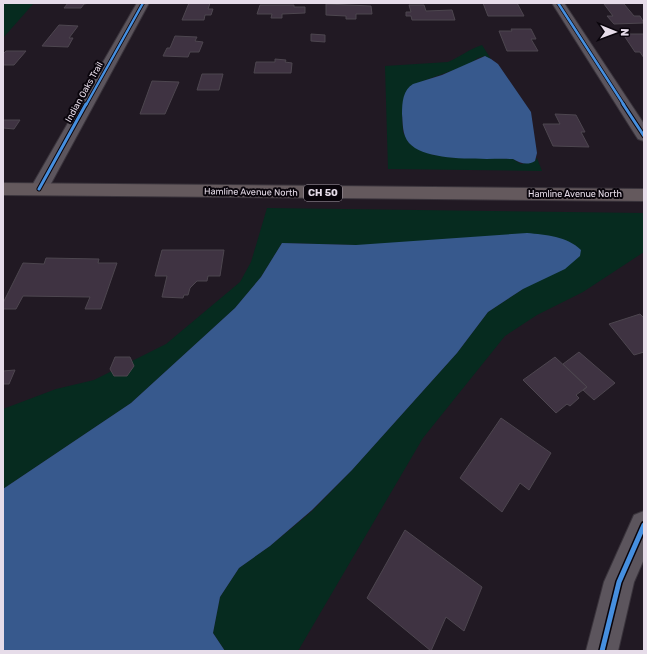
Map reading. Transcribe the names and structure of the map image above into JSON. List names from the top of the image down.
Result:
{
  "streets": {
    "main road": ["Hamline Avenue North", "CH 50"],
    "street": ["Indian Oaks Trail"]
  },
  "crossings": [
    ["Indian Oaks Trail", "Hamline Avenue North"]
  ],
  "north": "right"
}
